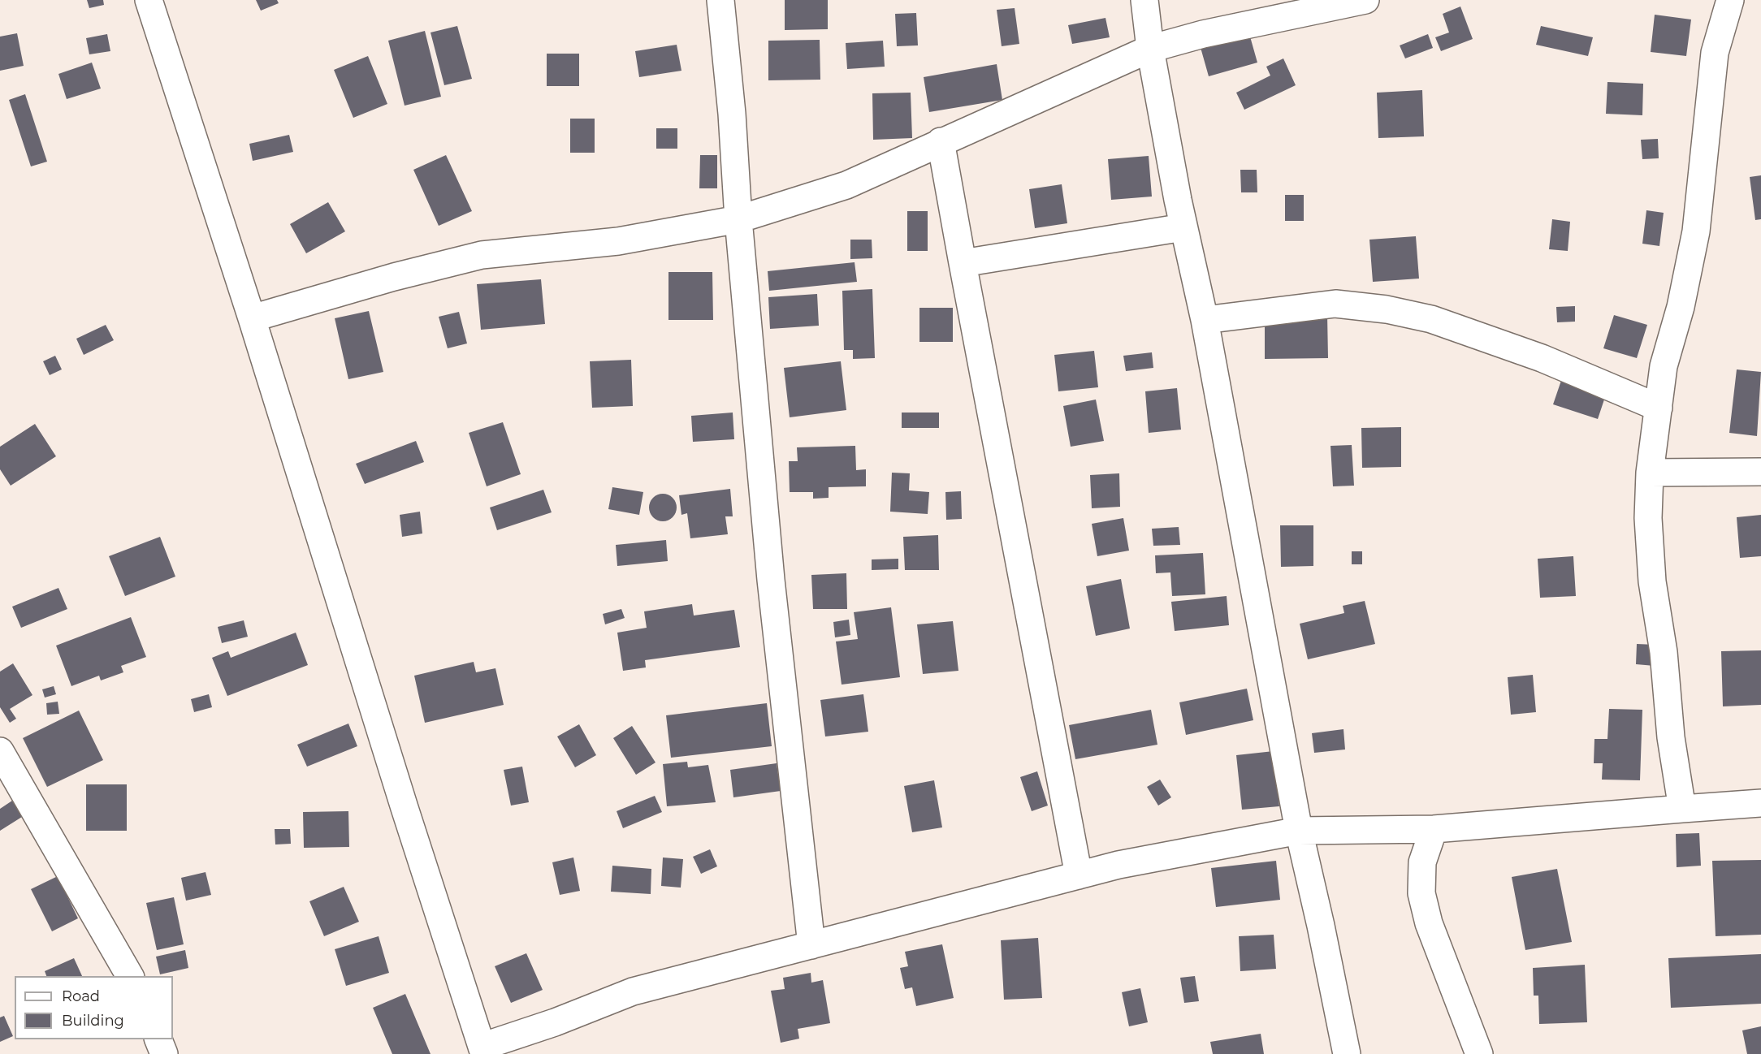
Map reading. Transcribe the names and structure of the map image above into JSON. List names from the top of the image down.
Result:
{
  "legend": ["Road", "Building"]
}
